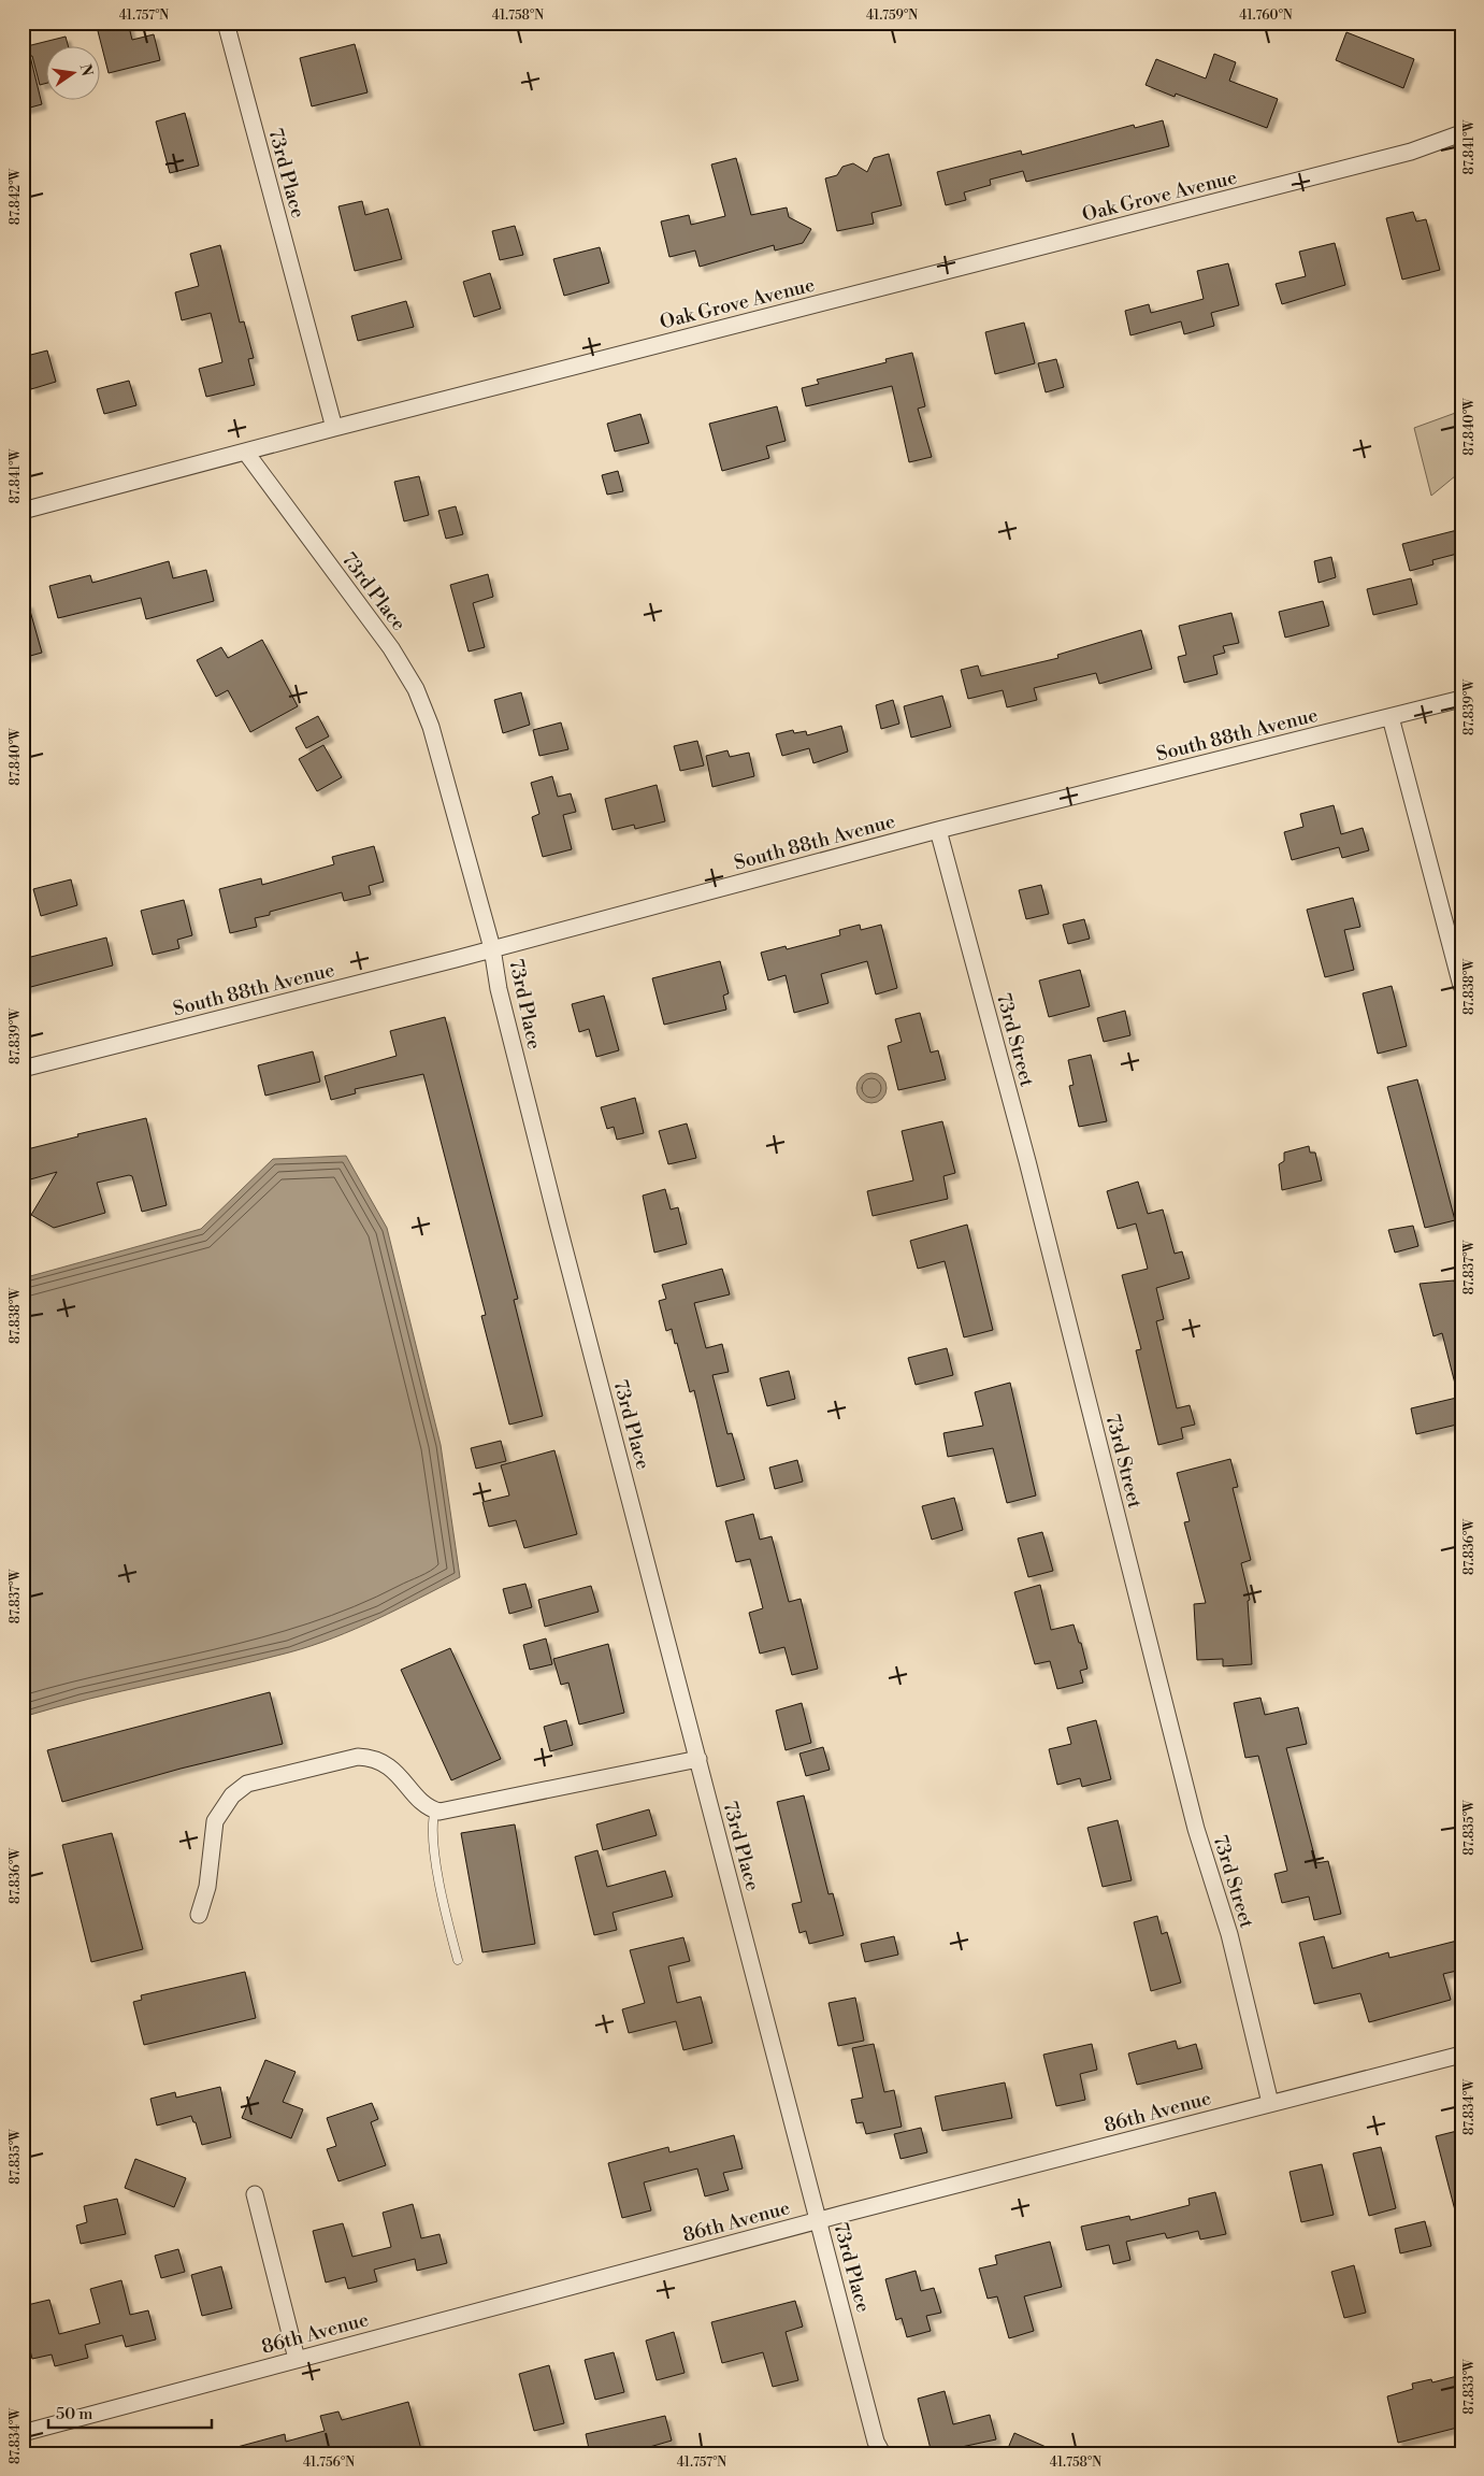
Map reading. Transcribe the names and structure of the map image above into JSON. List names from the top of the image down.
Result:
{
  "streets": {
    "street": [
      "73rd Place",
      "Oak Grove Avenue",
      "South 88th Avenue",
      "73rd Street",
      "86th Avenue"
    ]
  },
  "crossings": [
    ["73rd Place", "Oak Grove Avenue"],
    ["73rd Place", "South 88th Avenue"],
    ["73rd Place", "86th Avenue"],
    ["South 88th Avenue", "73rd Street"],
    ["73rd Street", "86th Avenue"]
  ],
  "scale_bar": "50 m",
  "north": "right",
  "coordinates": [
    "41.757°N",
    "41.758°N",
    "41.759°N",
    "41.760°N",
    "87.841°W",
    "87.842°W",
    "87.840°W",
    "87.839°W",
    "87.838°W",
    "87.837°W",
    "87.836°W",
    "87.835°W",
    "87.834°W",
    "87.833°W",
    "41.756°N"
  ]
}
